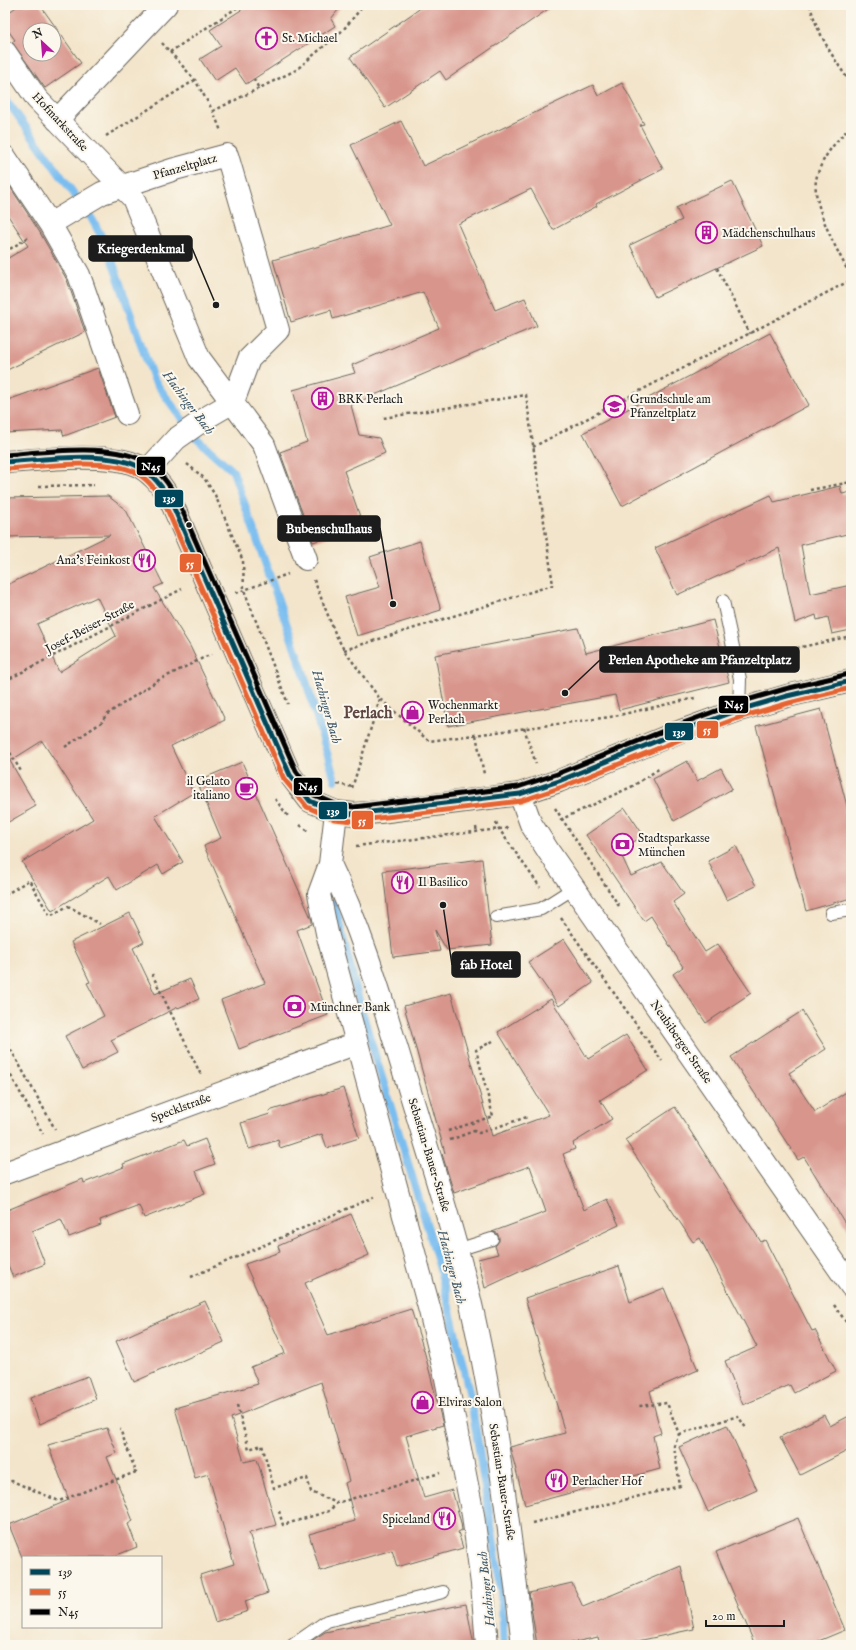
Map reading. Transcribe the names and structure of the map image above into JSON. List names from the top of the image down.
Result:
{
  "streets": {
    "street": [
      "Hofmarkstraße",
      "Pfanzeltplatz",
      "Neubiberger Straße",
      "Specklstraße",
      "Sebastian-Bauer-Straße"
    ],
    "path": ["Josef-Beiser-Straße"]
  },
  "crossings": [
    ["Hofmarkstraße", "Pfanzeltplatz"]
  ],
  "districts": ["Perlach"],
  "water": ["Hachinger Bach"],
  "places": {
    "church": ["St. Michael"],
    "building": ["Mädchenschulhaus", "BRK Perlach"],
    "other": [
      "Kriegerdenkmal",
      "Bubenschulhaus",
      "Perlen Apotheke am Pfanzeltplatz",
      "fab Hotel"
    ],
    "school or university": ["Grundschule am Pfanzeltplatz"],
    "restaurant": [
      "Ana's Feinkost",
      "Il Basilico",
      "Perlacher Hof",
      "Spiceland"
    ],
    "shop": ["Wochenmarkt Perlach", "Elviras Salon"],
    "cafe": ["il Gelato italiano"],
    "bank": ["Stadtsparkasse München", "Münchner Bank"]
  },
  "lines": ["transit line N45", "transit line 139", "transit line 55"],
  "legend": ["139", "55", "N45"],
  "scale_bar": "20 m",
  "north": "top left"
}
